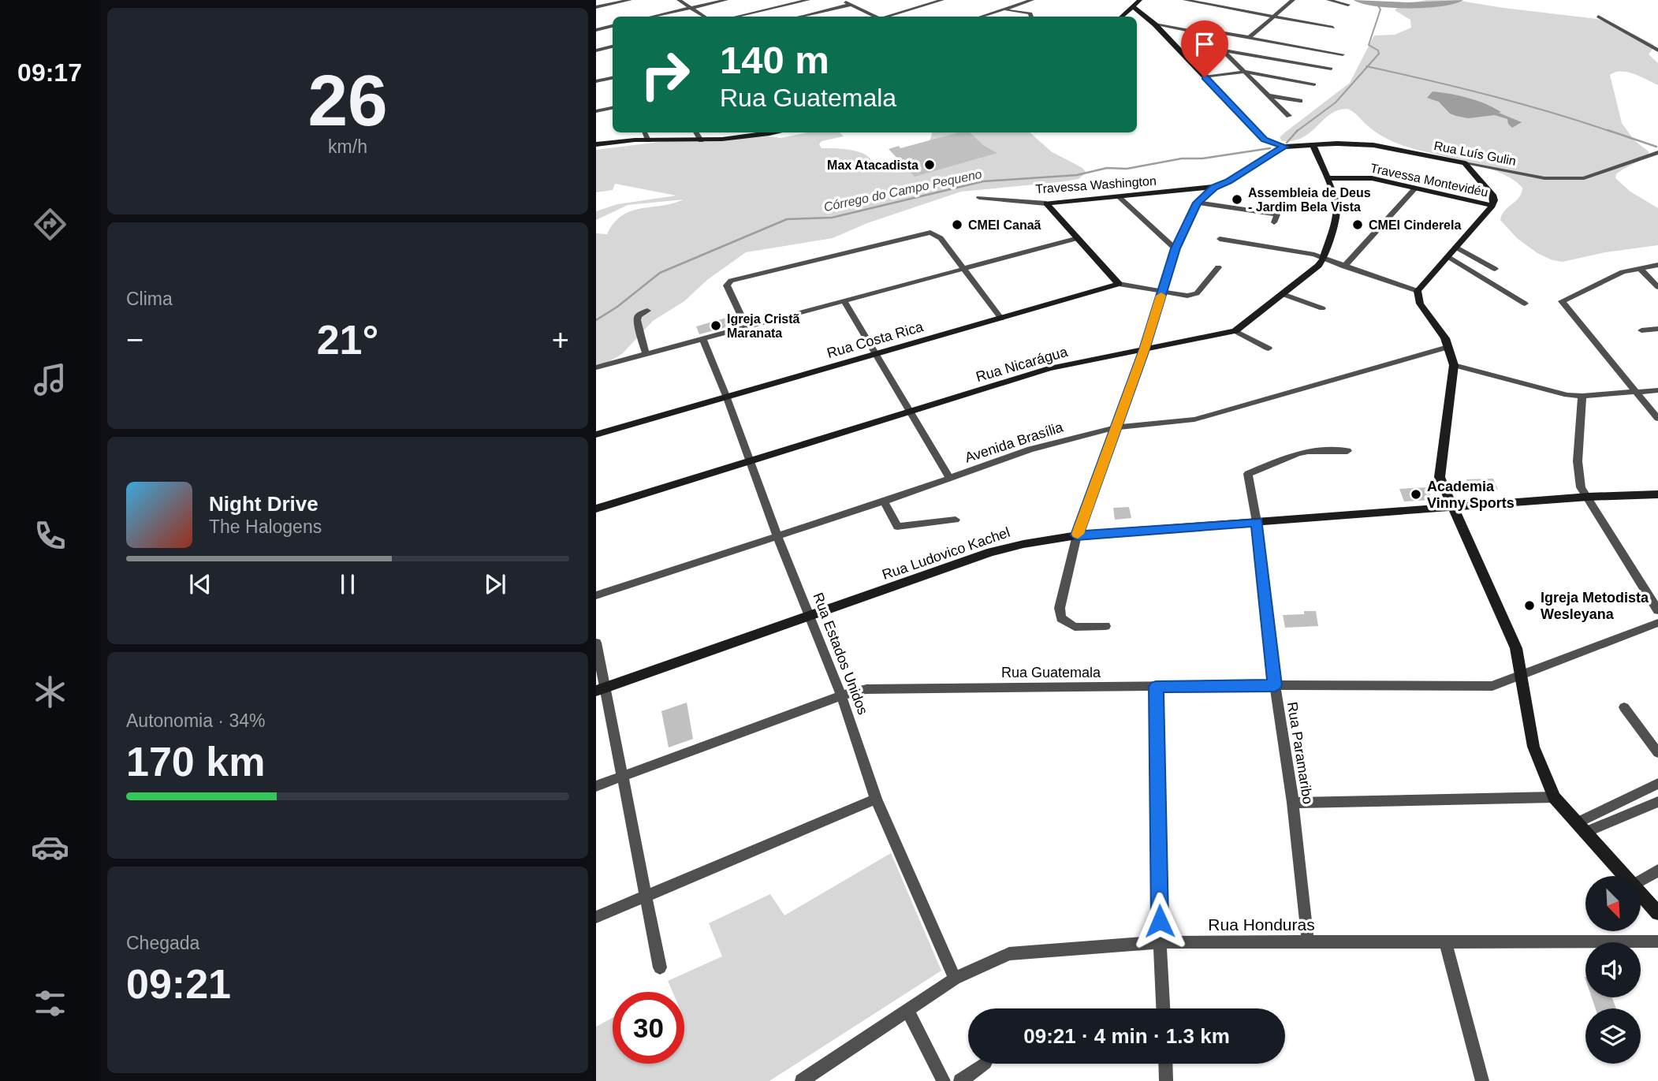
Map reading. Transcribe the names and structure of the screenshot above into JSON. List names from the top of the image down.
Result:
{
  "streets": {
    "main road": [
      "Rua Luís Gulin",
      "Travessa Montevidéu",
      "Travessa Washington",
      "Rua Costa Rica",
      "Rua Nicarágua",
      "Rua Ludovico Kachel"
    ],
    "street": [
      "Avenida Brasília",
      "Rua Estados Unidos",
      "Rua Guatemala",
      "Rua Paramaribo",
      "Rua Honduras"
    ]
  },
  "crossings": [
    ["Rua Luís Gulin", "Rua Nicarágua"],
    ["Travessa Montevidéu", "Rua Nicarágua"],
    ["Rua Costa Rica", "Rua Estados Unidos"],
    ["Rua Nicarágua", "Rua Estados Unidos"],
    ["Avenida Brasília", "Rua Estados Unidos"],
    ["Rua Ludovico Kachel", "Rua Estados Unidos"],
    ["Rua Ludovico Kachel", "Rua Paramaribo"],
    ["Rua Estados Unidos", "Rua Guatemala"],
    ["Rua Estados Unidos", "Rua Honduras"],
    ["Rua Guatemala", "Rua Paramaribo"],
    ["Rua Paramaribo", "Rua Honduras"]
  ],
  "water": ["Córrego do Campo Pequeno"],
  "places": [
    "Max Atacadista",
    "Assembleia de Deus - Jardim Bela Vista",
    "CMEI Canaã",
    "CMEI Cinderela",
    "Igreja Cristã Maranata",
    "Academia Vinny Sports",
    "Igreja Metodista Wesleyana"
  ],
  "north": "bottom right",
  "page": {
    "tabs": "09:17",
    "tile": [
      ["26", "km/h"],
      "Clima",
      ["Autonomia · 34%", "170 km"],
      ["Chegada", "09:21"]
    ],
    "turn": ["140 m", "Rua Guatemala"],
    "heat": ["−", "21°", "+"],
    "song": ["Night Drive", "The Halogens"],
    "limit": "30",
    "trip": "09:21 · 4 min · 1.3 km"
  }
}
